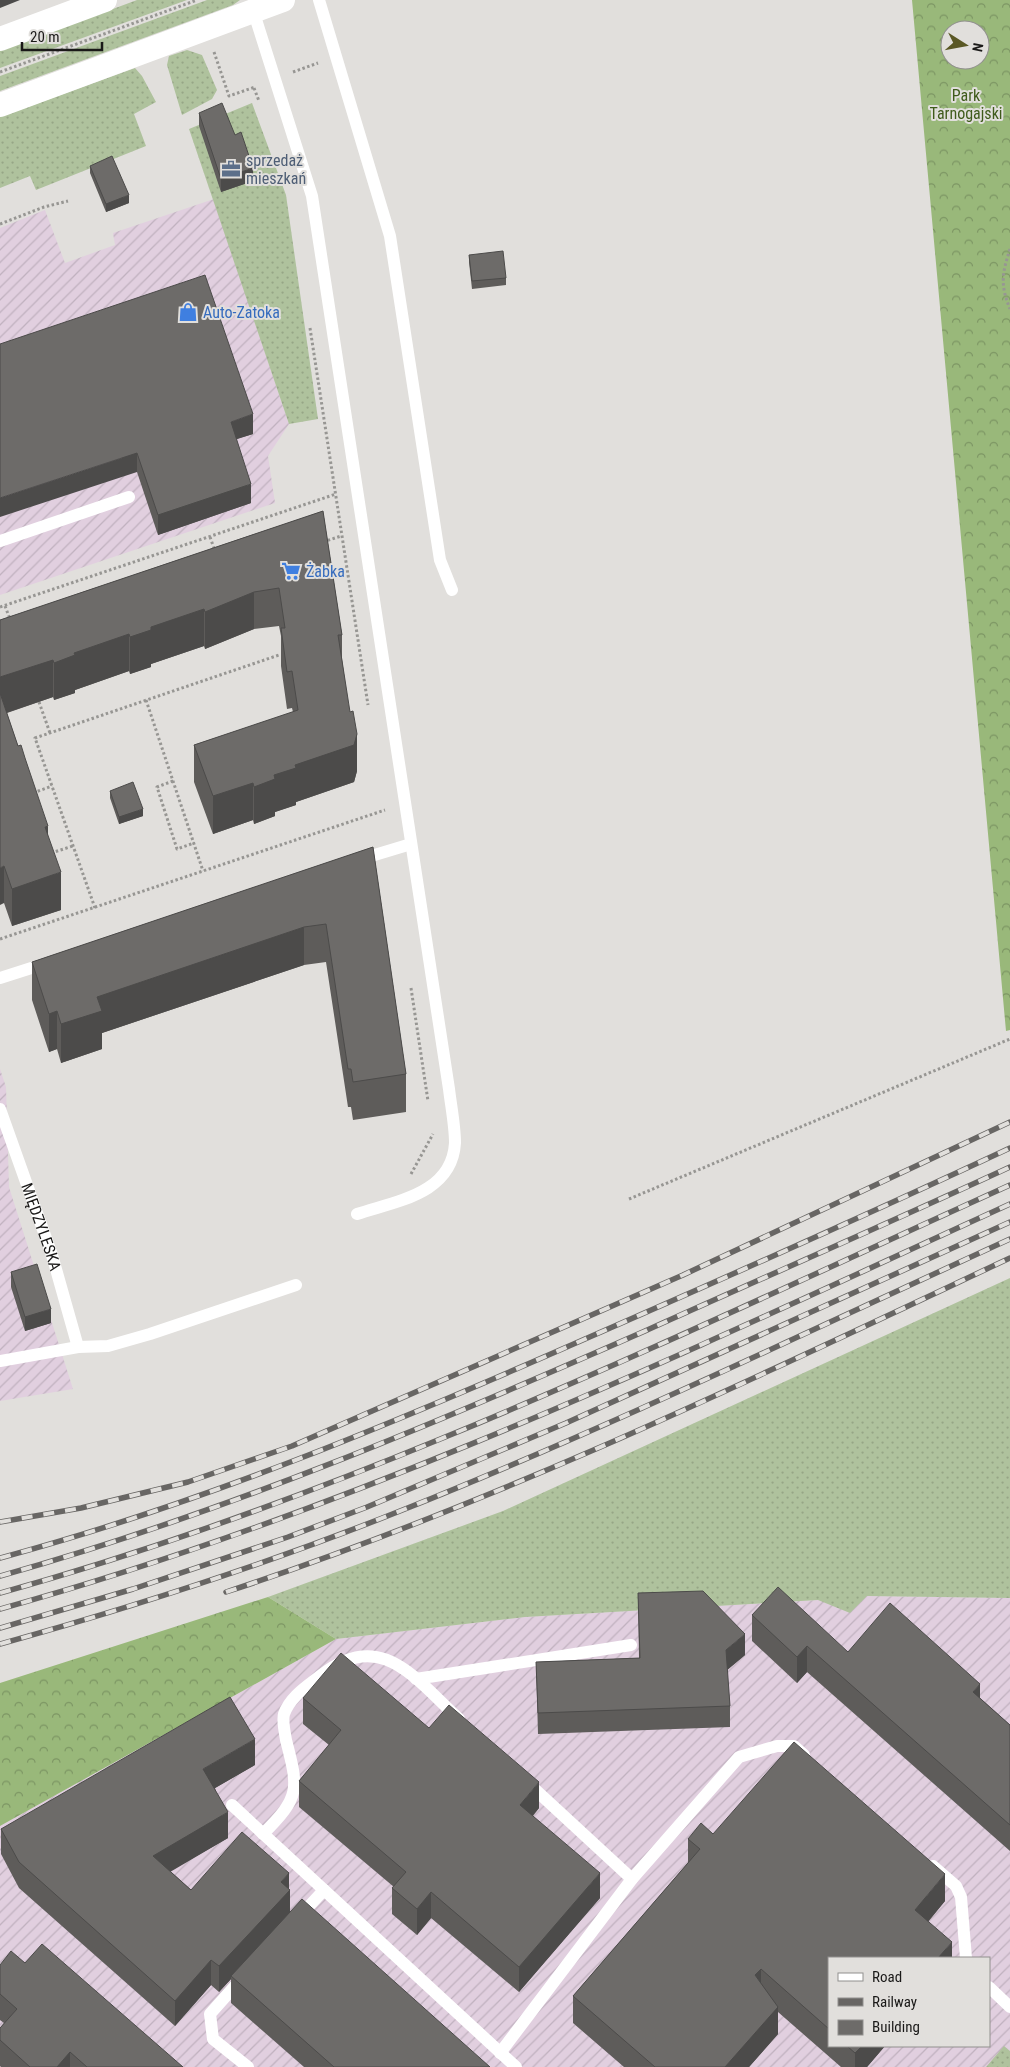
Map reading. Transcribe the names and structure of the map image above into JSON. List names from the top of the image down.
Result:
{
  "streets": {
    "lane": ["MIĘDZYLESKA"]
  },
  "parks": ["Park Tarnogajski"],
  "places": {
    "office": ["sprzedaż mieszkań"],
    "shop": ["Auto-Zatoka"],
    "supermarket": ["Żabka"]
  },
  "legend": ["Road", "Railway", "Building"],
  "scale_bar": "20 m",
  "north": "right"
}
